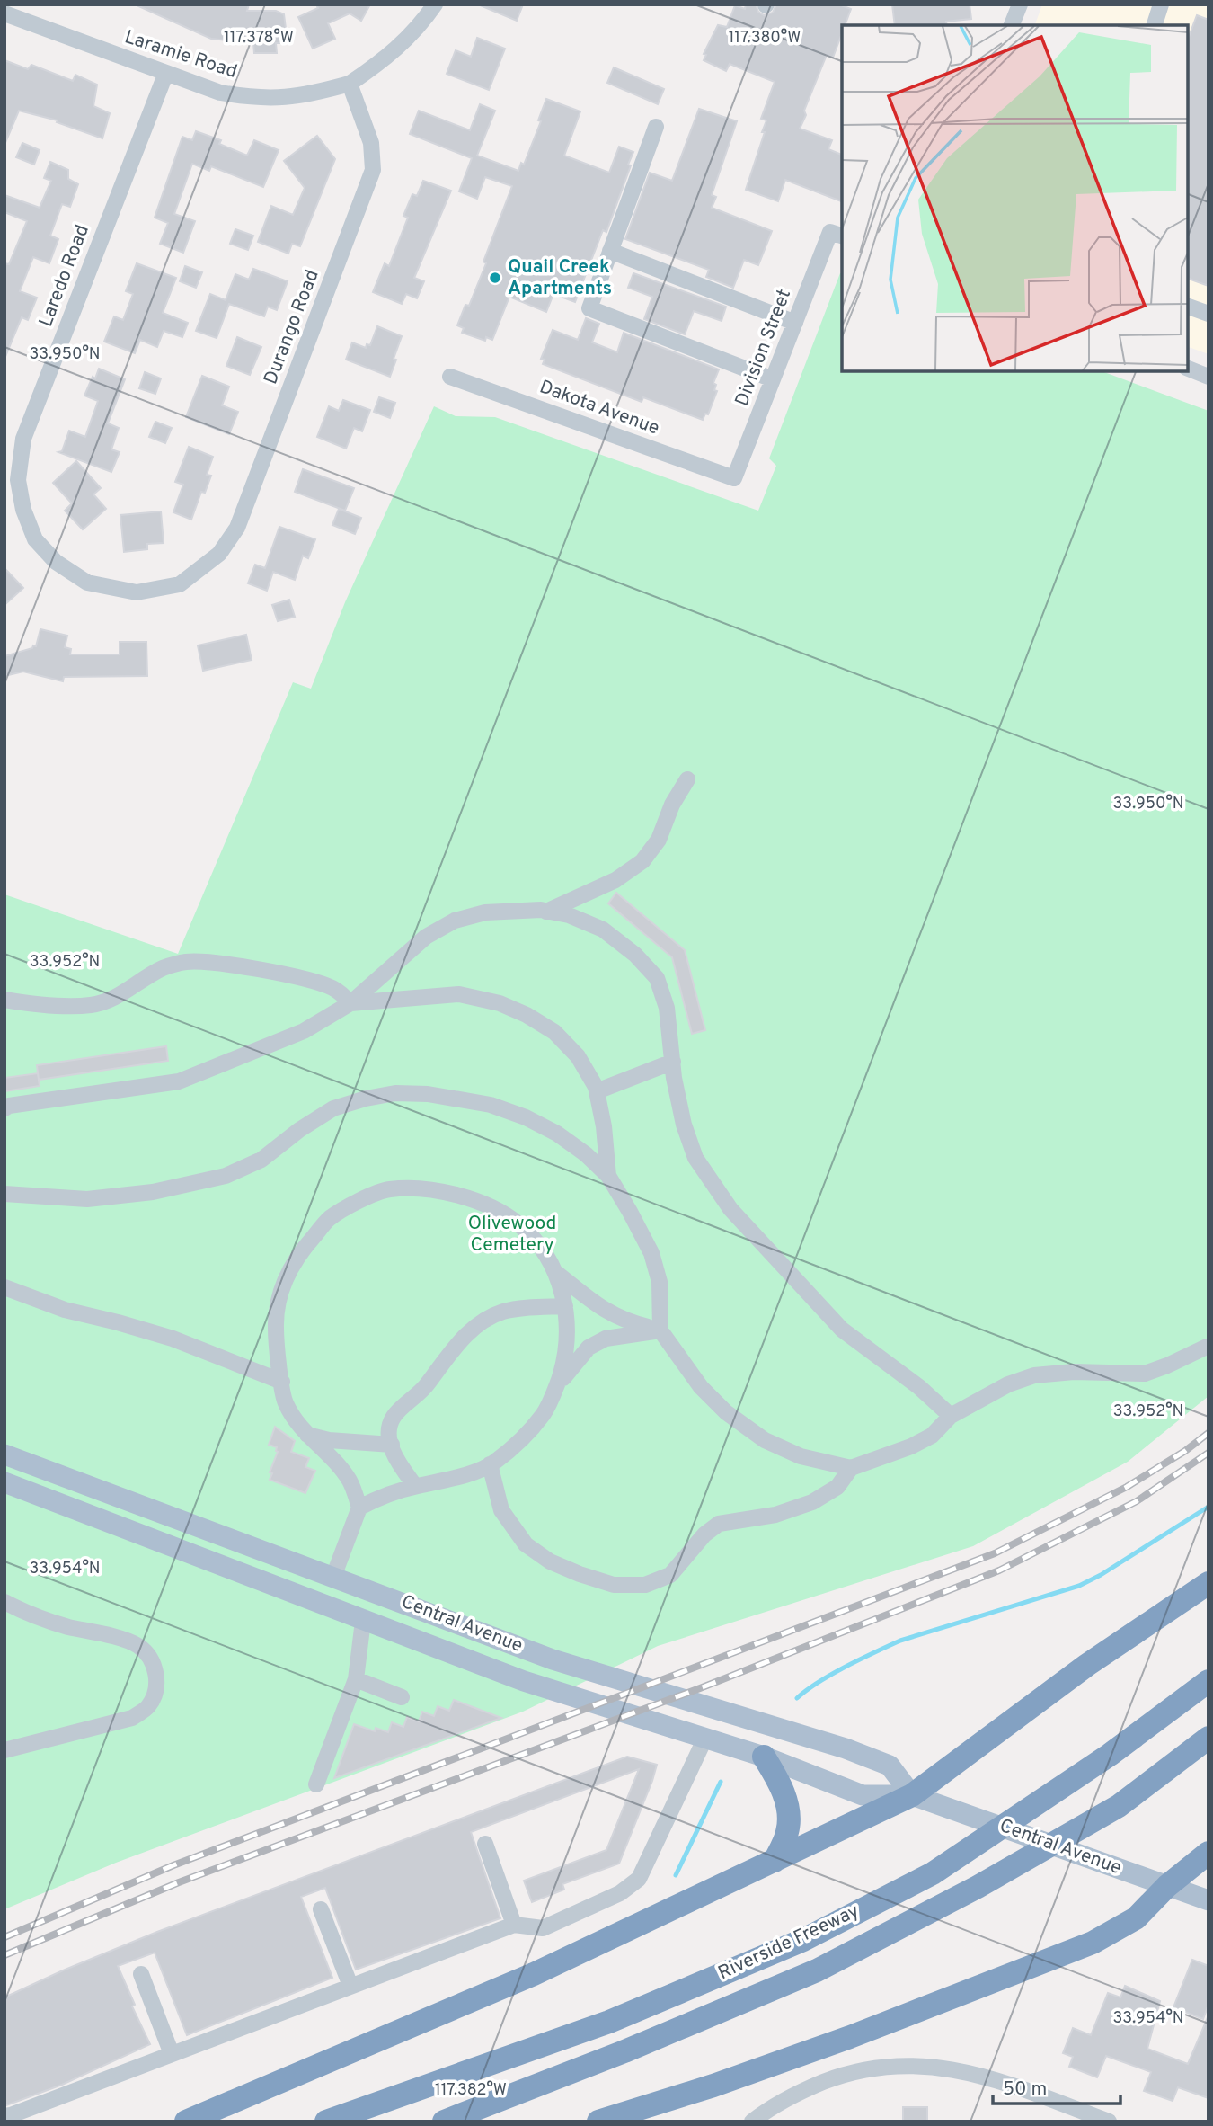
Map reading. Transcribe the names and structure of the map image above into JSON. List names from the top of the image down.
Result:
{
  "streets": {
    "highway": ["Riverside Freeway"],
    "main road": ["Central Avenue"],
    "street": [
      "Laramie Road",
      "Laredo Road",
      "Durango Road",
      "Division Street",
      "Dakota Avenue"
    ]
  },
  "crossings": [
    ["Laramie Road", "Laredo Road"],
    ["Laramie Road", "Durango Road"],
    ["Laredo Road", "Durango Road"],
    ["Division Street", "Dakota Avenue"]
  ],
  "parks": ["Olivewood Cemetery"],
  "places": ["Quail Creek Apartments"],
  "scale_bar": "50 m",
  "coordinates": [
    "117.378°W",
    "117.380°W",
    "33.950°N",
    "33.952°N",
    "33.954°N",
    "117.382°W"
  ]
}
